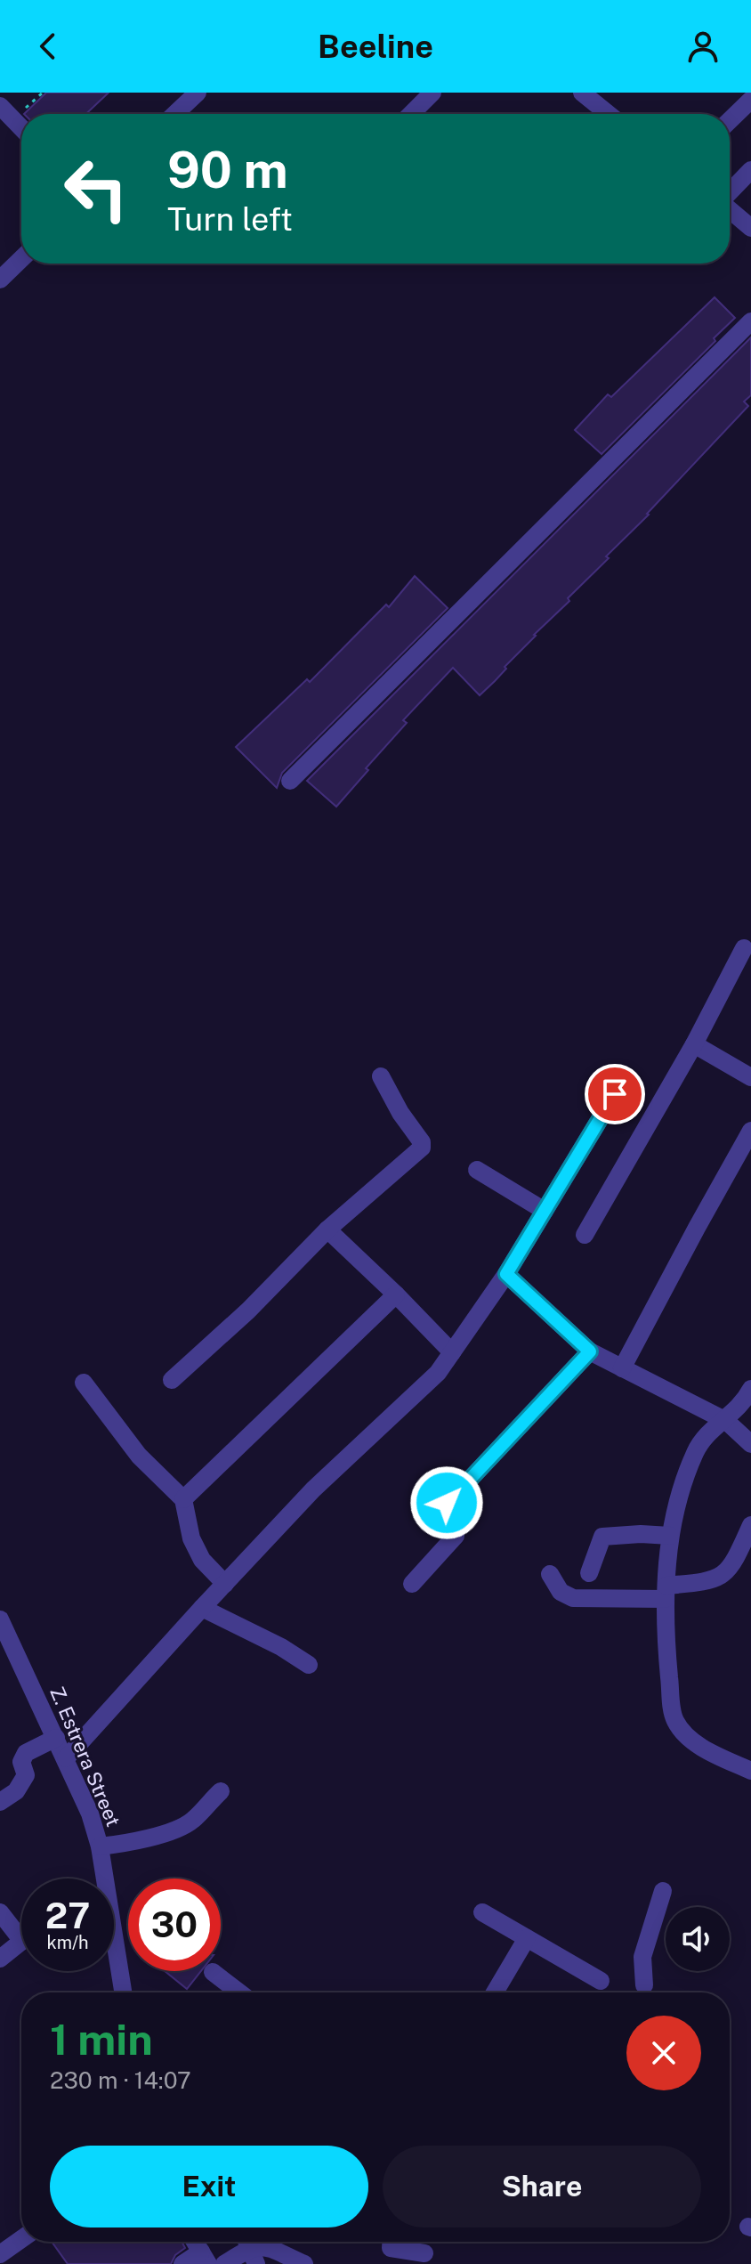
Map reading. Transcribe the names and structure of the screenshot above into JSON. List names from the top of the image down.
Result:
{
  "streets": {
    "street": ["Z. Estrera Street"]
  },
  "page": {
    "header": "Beeline",
    "turn": ["90 m", "Turn left"],
    "speed": "27 km/h",
    "limit": "30",
    "heading": ["1 min", "230 m · 14:07"],
    "buttons": ["Exit", "Share"]
  }
}
